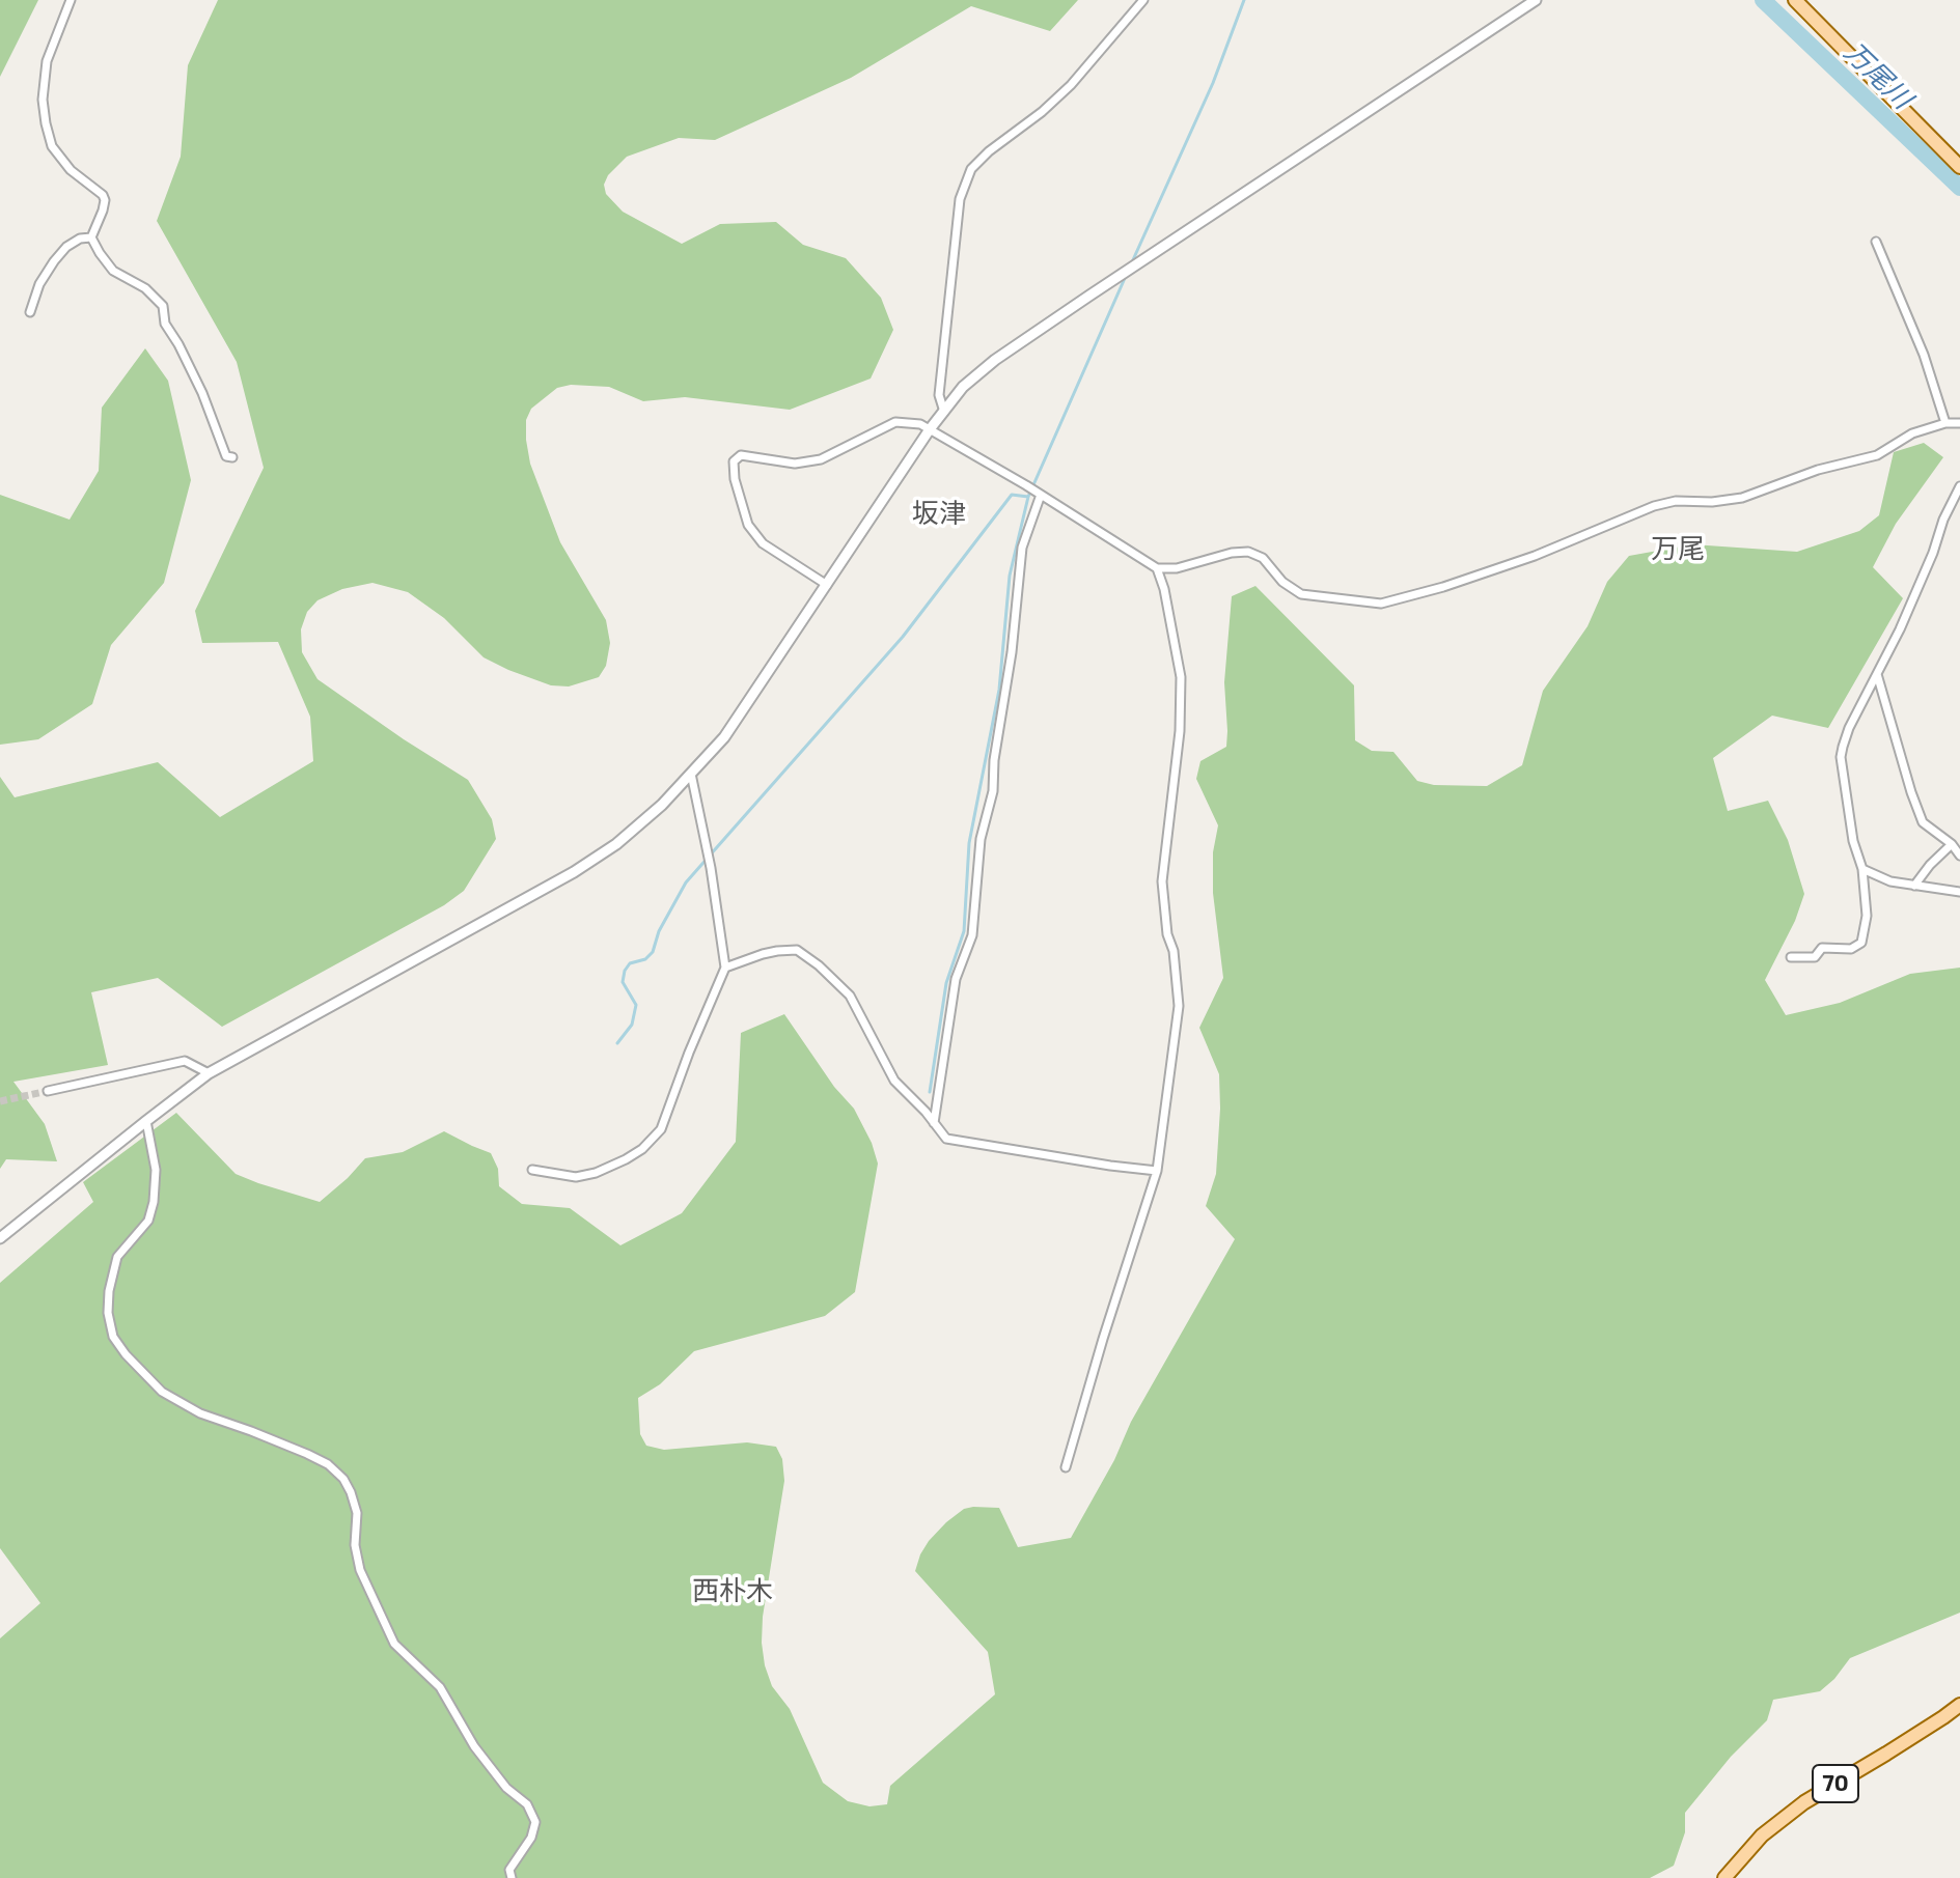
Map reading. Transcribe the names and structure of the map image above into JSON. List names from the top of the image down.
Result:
{
  "streets": {
    "main road": ["70"]
  },
  "districts": ["坂津", "万尾", "西朴木"],
  "water": ["万尾川"]
}
